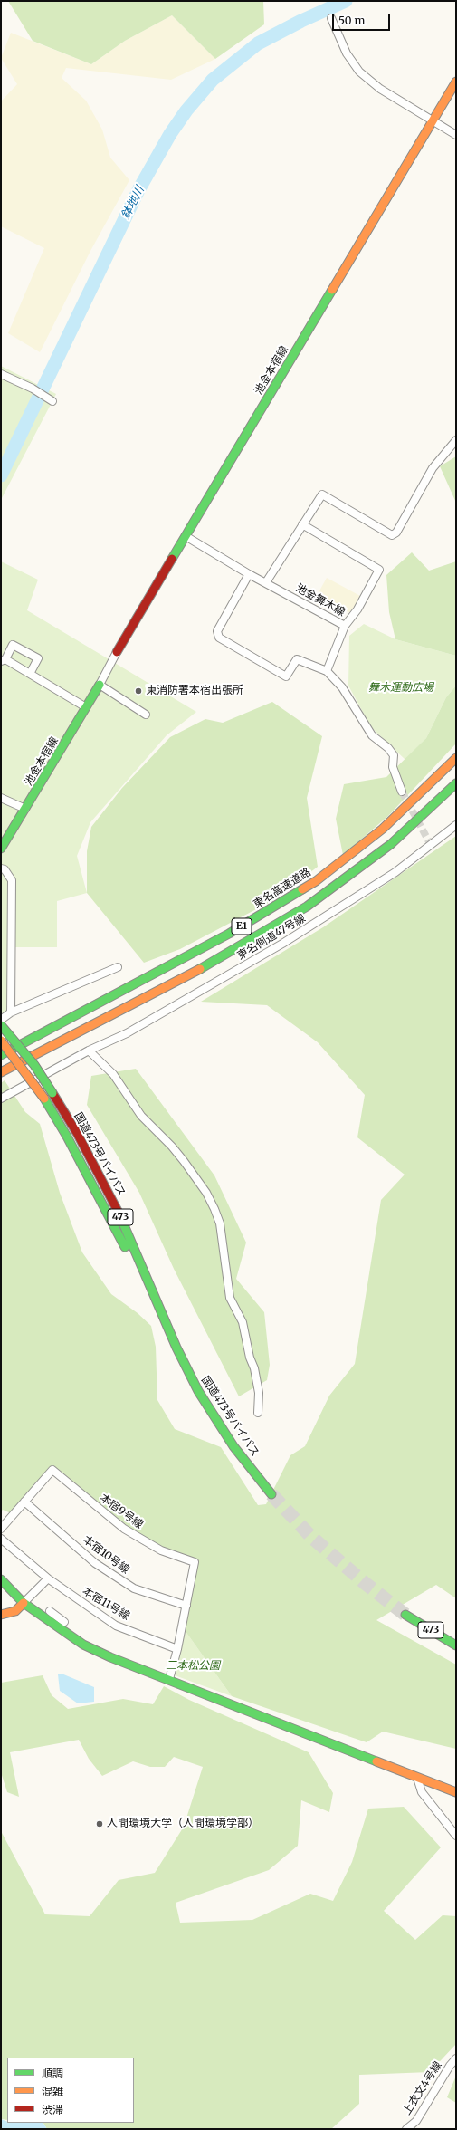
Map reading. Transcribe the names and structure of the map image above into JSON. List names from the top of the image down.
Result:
{
  "streets": {
    "main road": [
      "池金本宿線",
      "東名高速道路",
      "E1",
      "国道473号バイパス",
      "473"
    ],
    "street": [
      "池金舞木線",
      "東名側道47号線",
      "本宿9号線",
      "本宿10号線",
      "本宿11号線",
      "上衣文4号線"
    ]
  },
  "crossings": [
    ["本宿9号線", "本宿10号線"],
    ["本宿9号線", "本宿11号線"]
  ],
  "water": ["鉢地川"],
  "parks": ["舞木運動広場", "三本松公園"],
  "places": ["東消防署本宿出張所", "人間環境大学（人間環境学部）"],
  "legend": ["順調", "混雑", "渋滞"],
  "scale_bar": "50 m"
}
